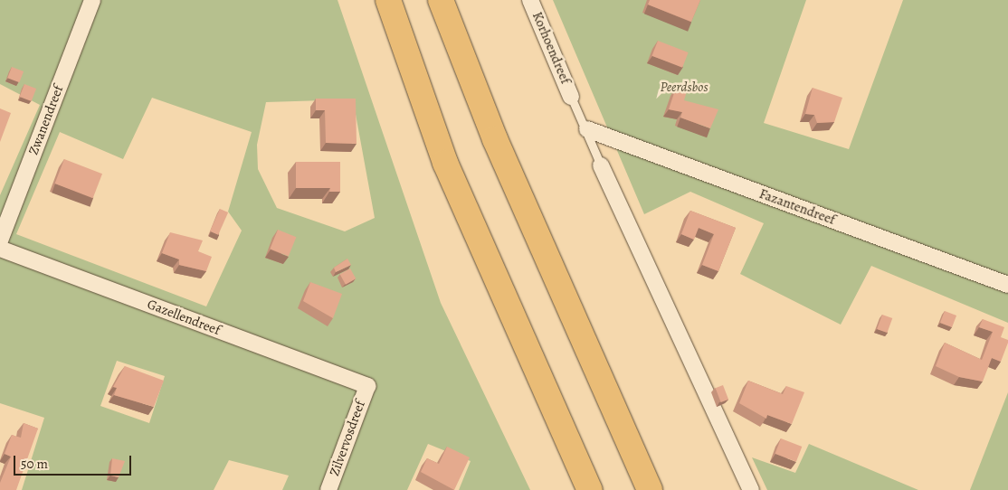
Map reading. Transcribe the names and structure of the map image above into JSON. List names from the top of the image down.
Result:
{
  "streets": {
    "street": [
      "Korhoendreef",
      "Zwanendreef",
      "Fazantendreef",
      "Gazellendreef",
      "Zilvervosdreef"
    ]
  },
  "crossings": [
    ["Gazellendreef", "Zilvervosdreef"]
  ],
  "parks": ["Peerdsbos"],
  "scale_bar": "50 m"
}
